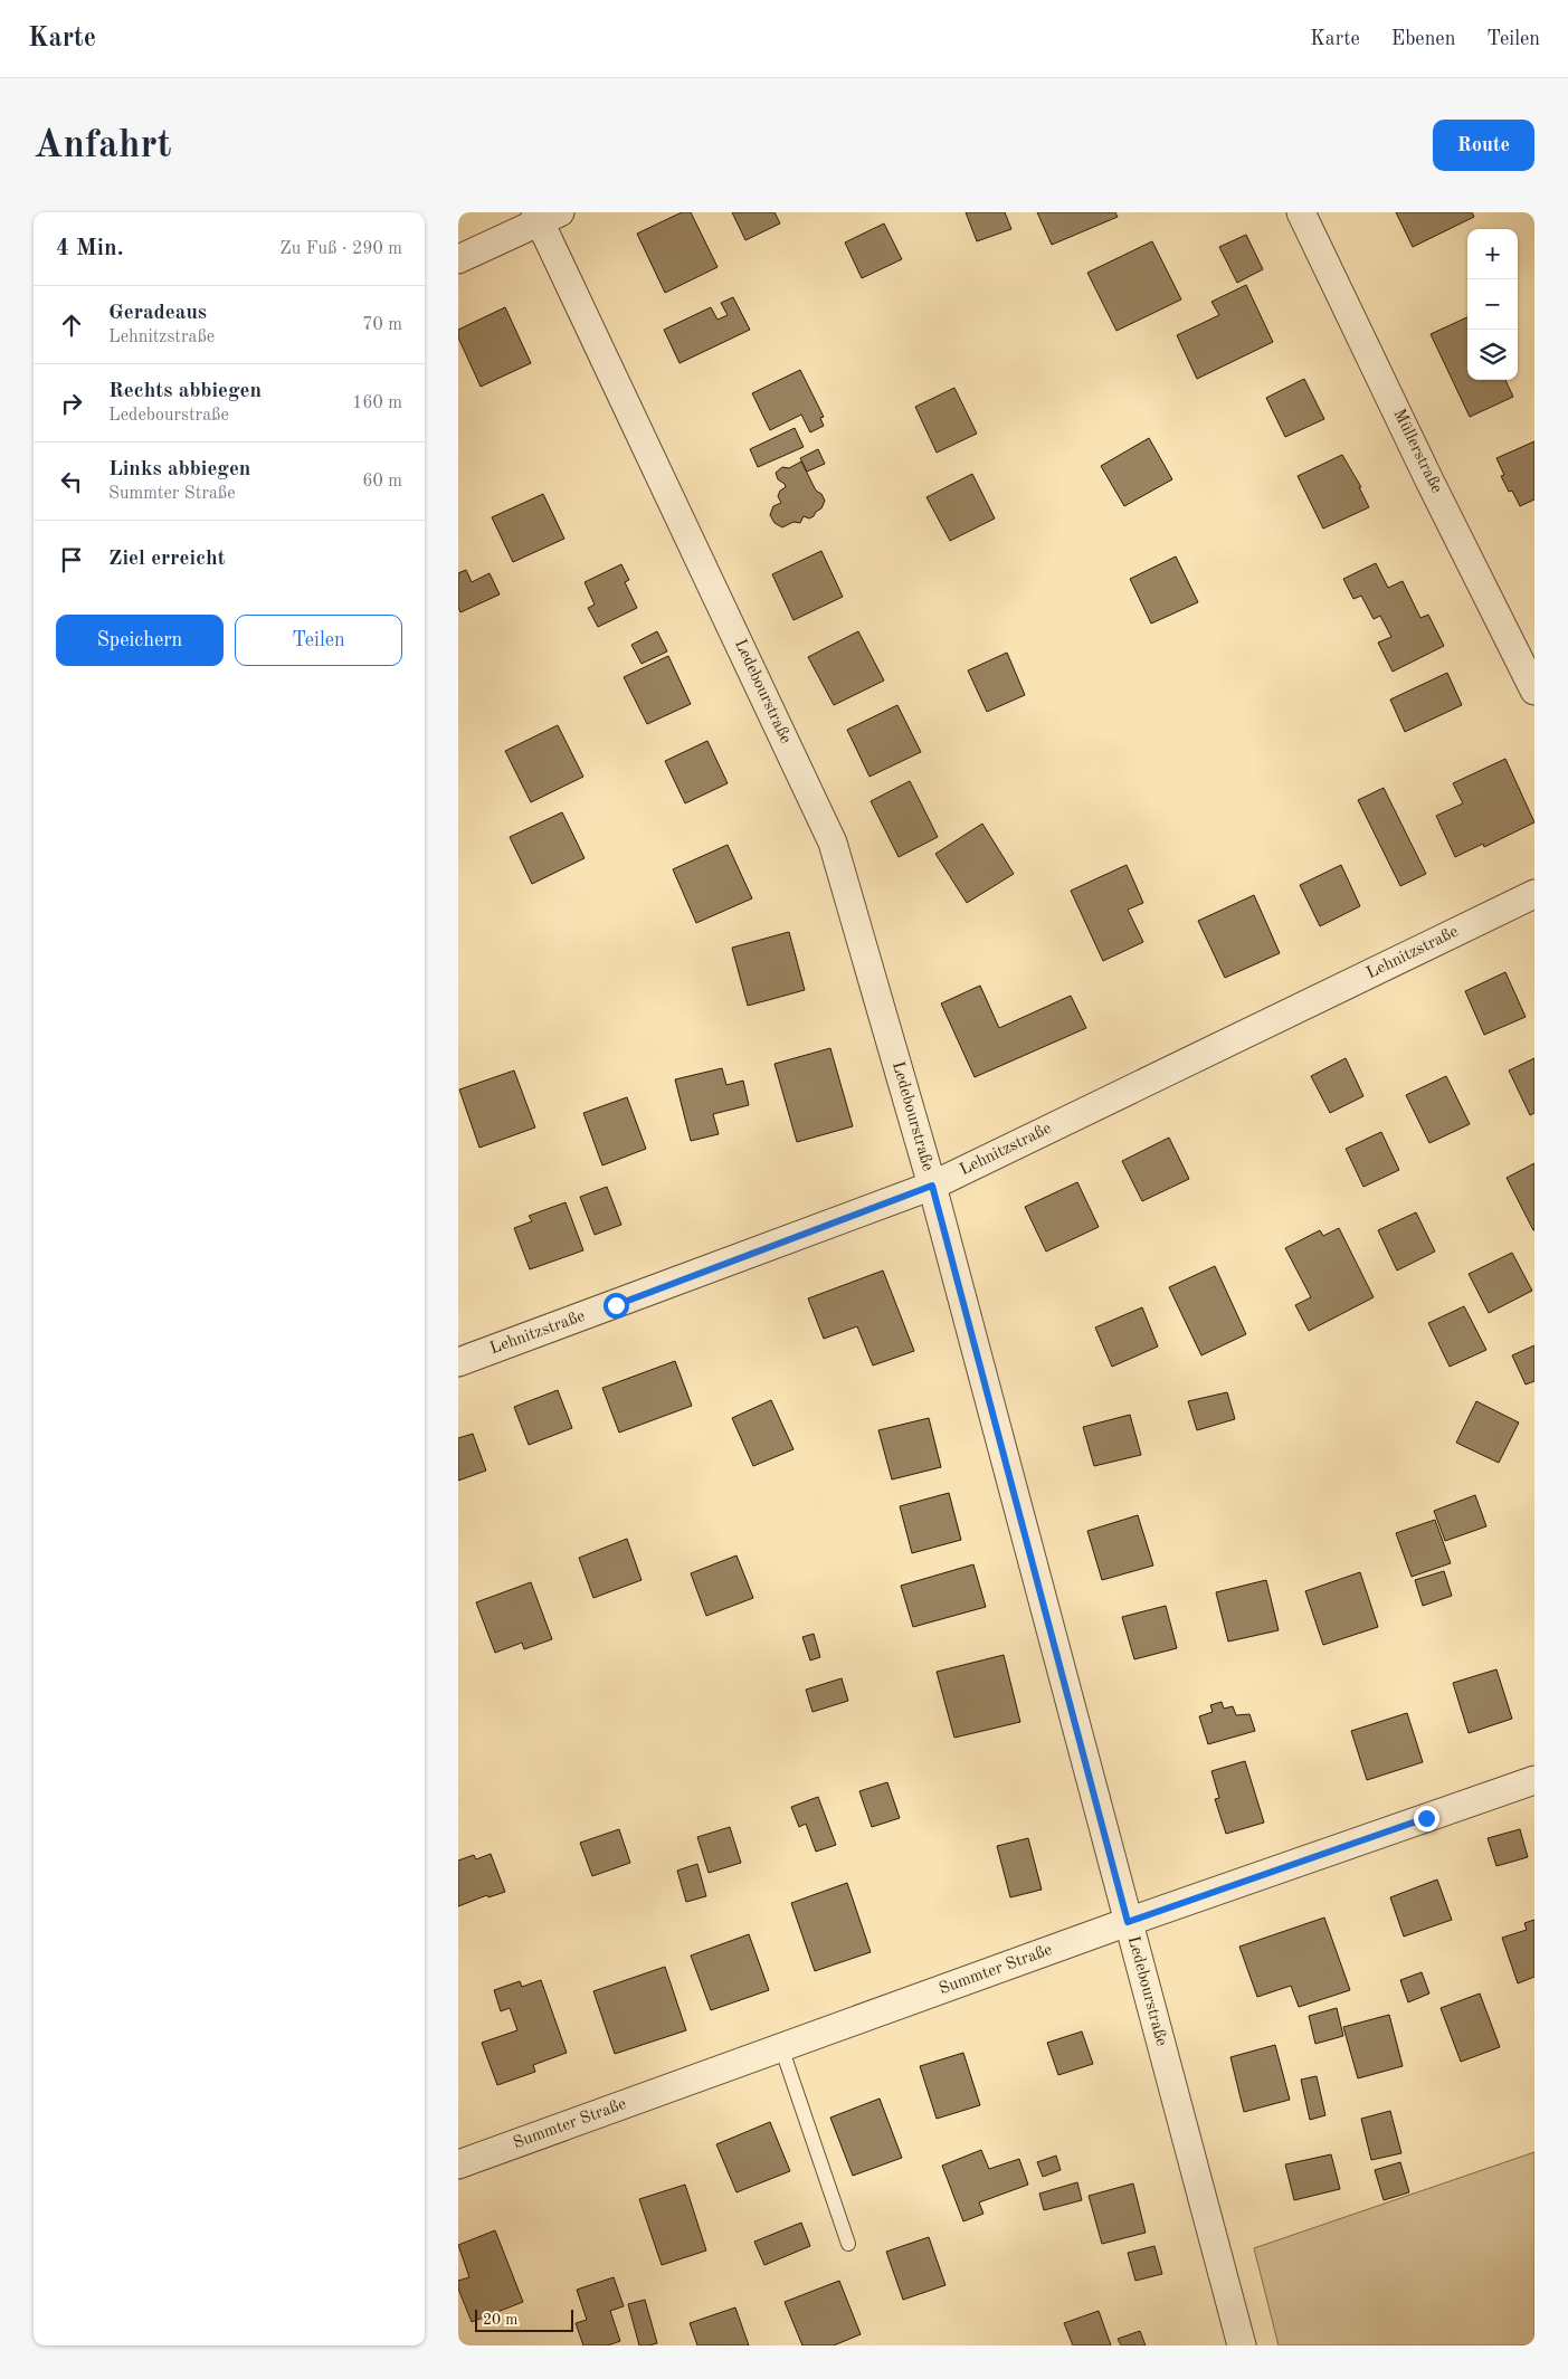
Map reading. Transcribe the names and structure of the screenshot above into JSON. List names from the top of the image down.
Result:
{
  "streets": {
    "street": [
      "Müllerstraße",
      "Ledebourstraße",
      "Lehnitzstraße",
      "Summter Straße"
    ]
  },
  "crossings": [
    ["Ledebourstraße", "Lehnitzstraße"],
    ["Ledebourstraße", "Summter Straße"]
  ],
  "scale_bar": "20 m",
  "page": {
    "header": "Karte",
    "nav": ["Karte", "Ebenen", "Teilen"],
    "buttons": [
      "Route",
      ["Speichern", "Teilen"]
    ],
    "title": "Anfahrt",
    "heading": ["4 Min.", "Zu Fuß · 290 m"],
    "map_buttons": ["+", "−"],
    "list": [
      ["Geradeaus", "Lehnitzstraße", "70 m"],
      ["Rechts abbiegen", "Ledebourstraße", "160 m"],
      ["Links abbiegen", "Summter Straße", "60 m"],
      "Ziel erreicht"
    ],
    "scale": "20 m"
  }
}
